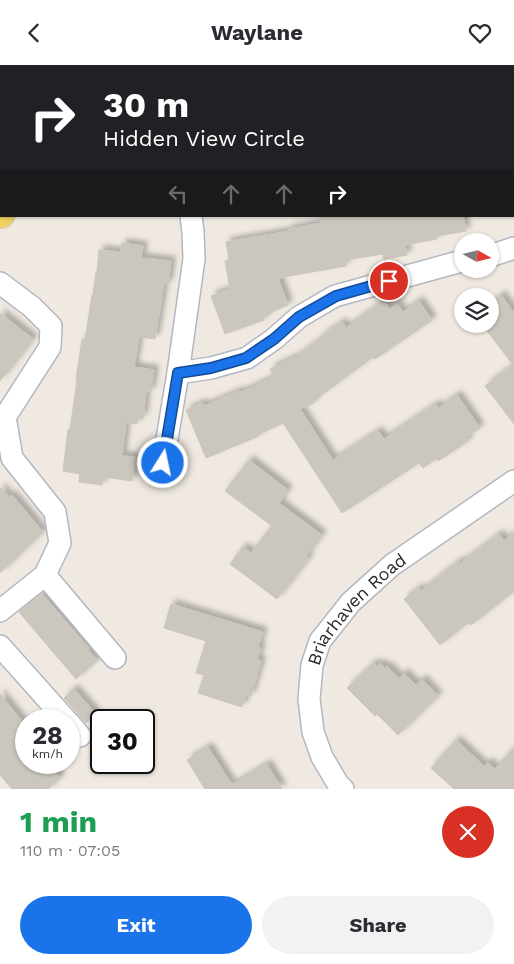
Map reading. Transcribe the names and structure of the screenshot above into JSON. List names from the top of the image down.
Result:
{
  "streets": {
    "street": ["Briarhaven Road"]
  },
  "north": "right",
  "page": {
    "header": "Waylane",
    "turn": ["30 m", "Hidden View Circle"],
    "speed": "28 km/h",
    "limit": "30",
    "heading": ["1 min", "110 m · 07:05"],
    "buttons": ["Exit", "Share"]
  }
}
